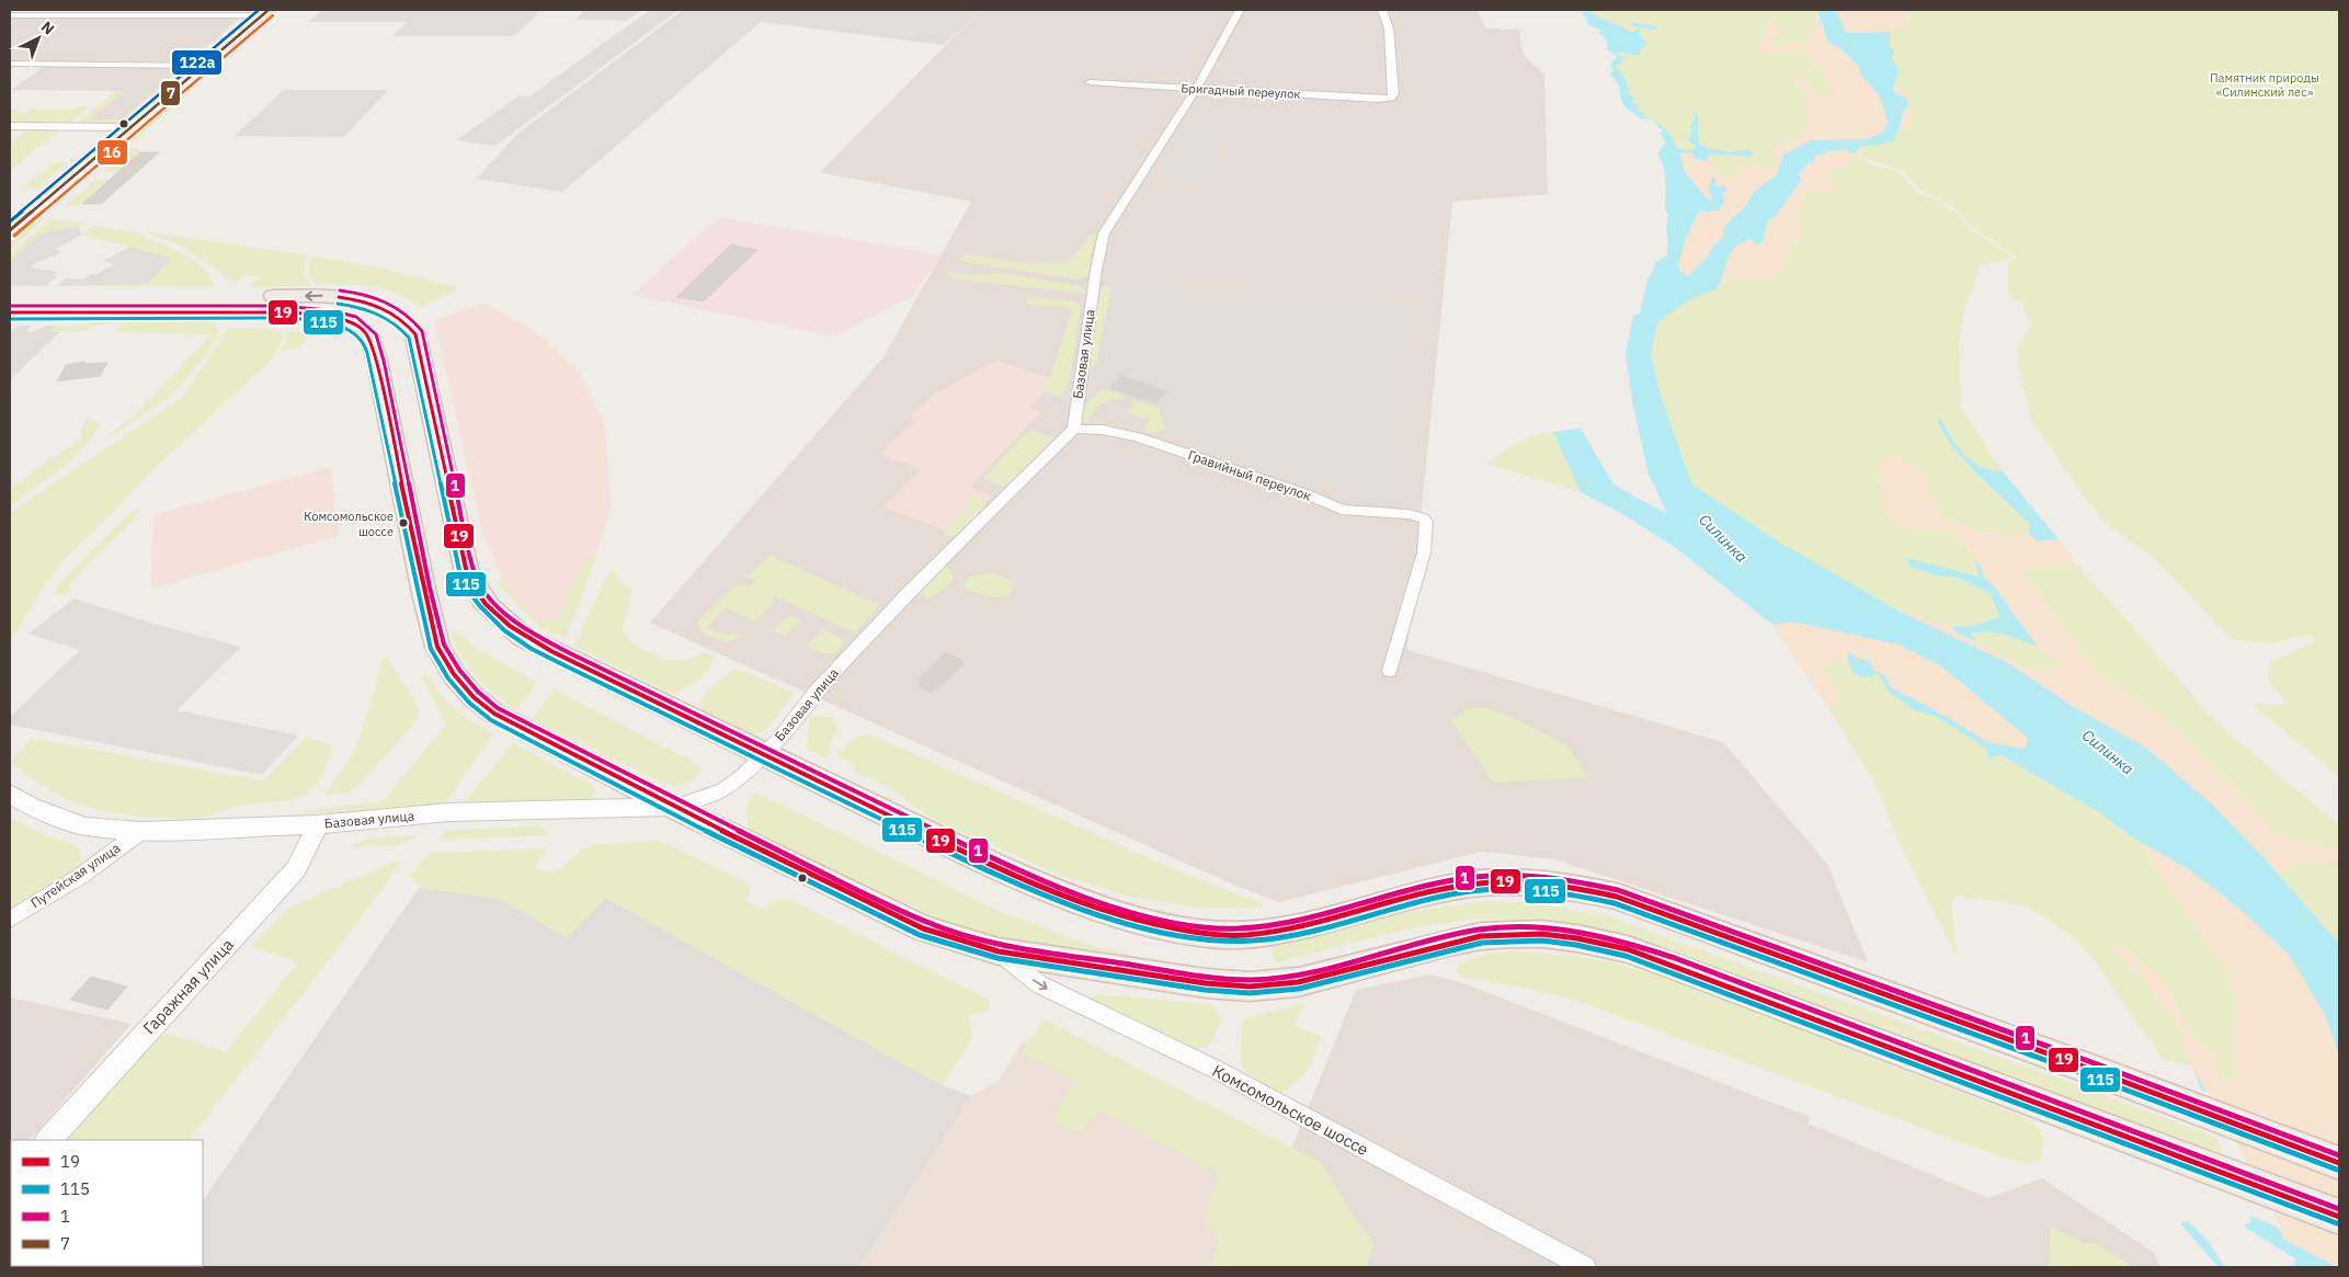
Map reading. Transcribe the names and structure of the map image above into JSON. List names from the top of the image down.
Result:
{
  "streets": {
    "main road": ["Комсомольское шоссе"],
    "street": [
      "Бригадный переулок",
      "Базовая улица",
      "Гравийный переулок",
      "Путейская улица",
      "Гаражная улица"
    ]
  },
  "crossings": [
    ["Бригадный переулок", "Базовая улица"],
    ["Базовая улица", "Гравийный переулок"],
    ["Базовая улица", "Путейская улица"],
    ["Базовая улица", "Гаражная улица"],
    ["Базовая улица", "Комсомольское шоссе"]
  ],
  "water": ["Силинка"],
  "parks": ["Памятник природы «Силинский лес»"],
  "places": ["Комсомольское шоссе"],
  "lines": [
    "transit line 7",
    "transit line 122а",
    "transit line 16",
    "transit line 1",
    "transit line 19",
    "transit line 115"
  ],
  "legend": [
    "19",
    "115",
    "1",
    "7"
  ],
  "north": "top right"
}
